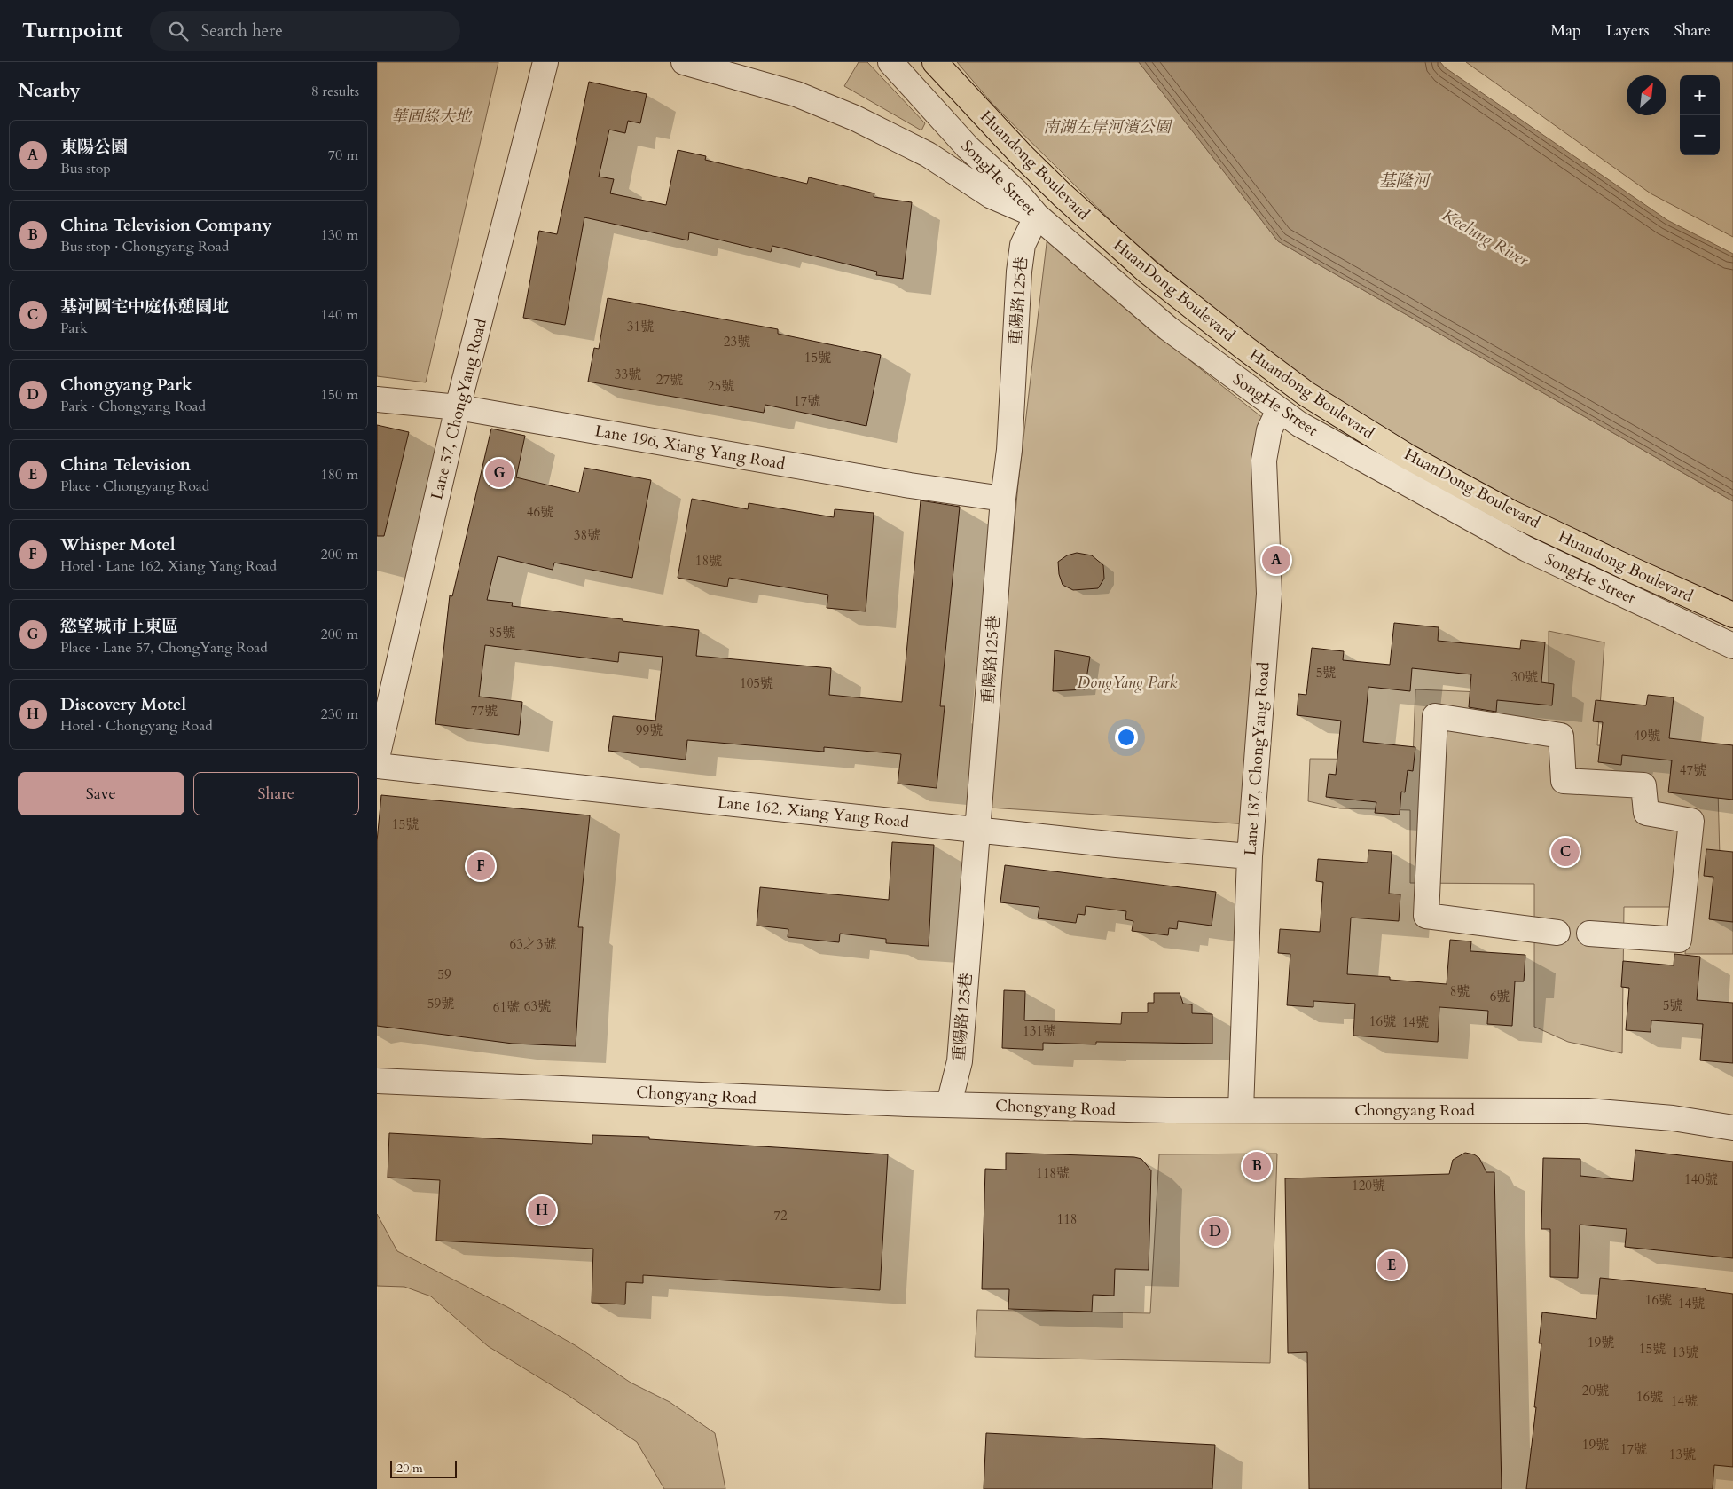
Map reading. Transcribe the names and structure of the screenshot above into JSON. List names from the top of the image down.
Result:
{
  "streets": {
    "highway": ["Huandong Boulevard"],
    "street": [
      "SongHe Street",
      "重陽路125巷",
      "Lane 57, ChongYang Road",
      "Lane 196, Xiang Yang Road",
      "Lane 187, ChongYang Road",
      "Lane 162, Xiang Yang Road",
      "Chongyang Road"
    ]
  },
  "crossings": [
    ["SongHe Street", "重陽路125巷"],
    ["SongHe Street", "Lane 187, ChongYang Road"],
    ["重陽路125巷", "Lane 196, Xiang Yang Road"],
    ["重陽路125巷", "Lane 162, Xiang Yang Road"],
    ["重陽路125巷", "Chongyang Road"],
    ["Lane 57, ChongYang Road", "Lane 196, Xiang Yang Road"],
    ["Lane 187, ChongYang Road", "Lane 162, Xiang Yang Road"],
    ["Lane 187, ChongYang Road", "Chongyang Road"]
  ],
  "water": ["基隆河", "Keelung River"],
  "parks": ["華固綠大地", "南湖左岸河濱公園", "DongYang Park"],
  "house_numbers": [
    "31號",
    "23號",
    "15號",
    "33號",
    "27號",
    "25號",
    "17號",
    "46號",
    "38號",
    "18號",
    "85號",
    "5號",
    "30號",
    "105號",
    "77號",
    "99號",
    "49號",
    "47號",
    "15號",
    "63之3號",
    "59",
    "8號",
    "6號",
    "59號",
    "5號",
    "63號",
    "61號",
    "16號",
    "14號",
    "131號",
    "118號",
    "140號",
    "120號",
    "72",
    "118",
    "16號",
    "14號",
    "19號",
    "15號",
    "13號",
    "20號",
    "16號",
    "14號",
    "19號",
    "17號",
    "13號"
  ],
  "scale_bar": "20 m",
  "north": "top right",
  "page": {
    "header": "Turnpoint",
    "search": "Search here",
    "nav": ["Map", "Layers", "Share"],
    "heading": ["Nearby", "8 results"],
    "map_buttons": ["+", "−"],
    "list": [
      {
        "mark": "A",
        "name": "東陽公園",
        "note": "Bus stop",
        "value": "70 m"
      },
      {
        "mark": "B",
        "name": "China Television Company",
        "note": "Bus stop · Chongyang Road",
        "value": "130 m"
      },
      {
        "mark": "C",
        "name": "基河國宅中庭休憩園地",
        "note": "Park",
        "value": "140 m"
      },
      {
        "mark": "D",
        "name": "Chongyang Park",
        "note": "Park · Chongyang Road",
        "value": "150 m"
      },
      {
        "mark": "E",
        "name": "China Television",
        "note": "Place · Chongyang Road",
        "value": "180 m"
      },
      {
        "mark": "F",
        "name": "Whisper Motel",
        "note": "Hotel · Lane 162, Xiang Yang Road",
        "value": "200 m"
      },
      {
        "mark": "G",
        "name": "慾望城市上東區",
        "note": "Place · Lane 57, ChongYang Road",
        "value": "200 m"
      },
      {
        "mark": "H",
        "name": "Discovery Motel",
        "note": "Hotel · Chongyang Road",
        "value": "230 m"
      }
    ],
    "pins": [
      "G",
      "A",
      "C",
      "F",
      "B",
      "H",
      "D",
      "E"
    ],
    "buttons": ["Save", "Share"],
    "scale": "20 m"
  }
}
